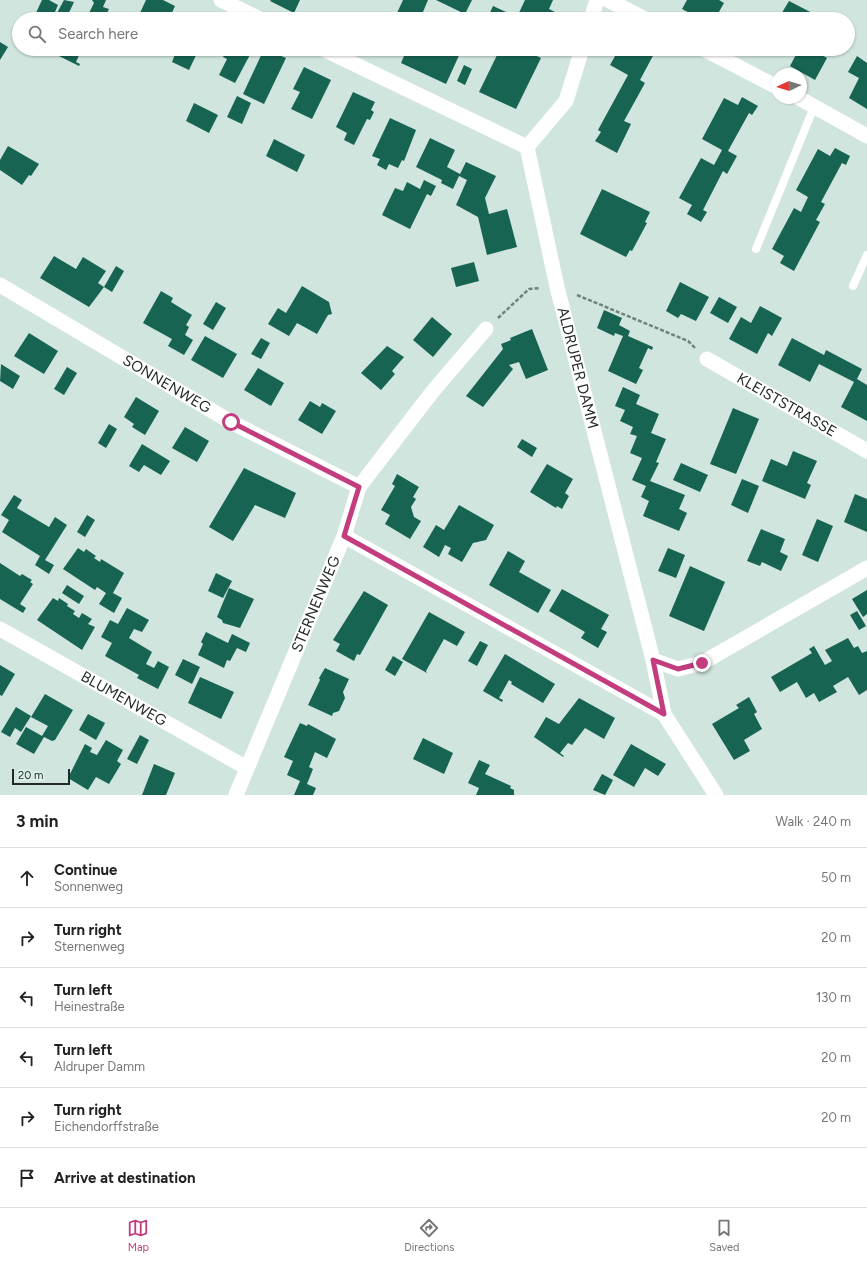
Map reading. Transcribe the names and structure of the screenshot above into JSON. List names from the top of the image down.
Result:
{
  "streets": {
    "street": [
      "ALDRUPER DAMM",
      "SONNENWEG",
      "KLEISTSTRASSE",
      "STERNENWEG",
      "BLUMENWEG"
    ]
  },
  "crossings": [
    ["SONNENWEG", "STERNENWEG"],
    ["STERNENWEG", "BLUMENWEG"]
  ],
  "scale_bar": "20 m",
  "north": "left",
  "page": {
    "search": "Search here",
    "scale": "20 m",
    "heading": ["3 min", "Walk · 240 m"],
    "list": [
      ["Continue", "Sonnenweg", "50 m"],
      ["Turn right", "Sternenweg", "20 m"],
      ["Turn left", "Heinestraße", "130 m"],
      ["Turn left", "Aldruper Damm", "20 m"],
      ["Turn right", "Eichendorffstraße", "20 m"],
      "Arrive at destination"
    ],
    "nav": ["Map", "Directions", "Saved"]
  }
}
